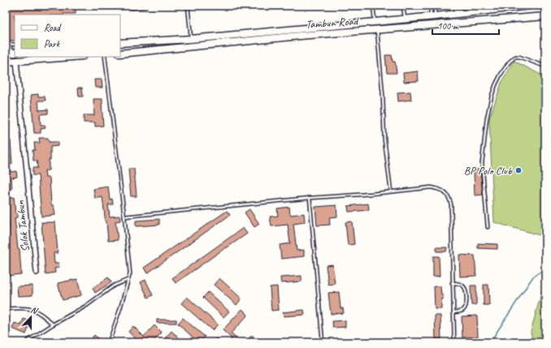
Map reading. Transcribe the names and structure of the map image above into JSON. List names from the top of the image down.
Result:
{
  "streets": {
    "main road": ["Tambun Road"],
    "street": ["Solok Tambun"]
  },
  "places": ["BP Polo Club"],
  "legend": ["Road", "Park"],
  "scale_bar": "100 m",
  "north": "top"
}
